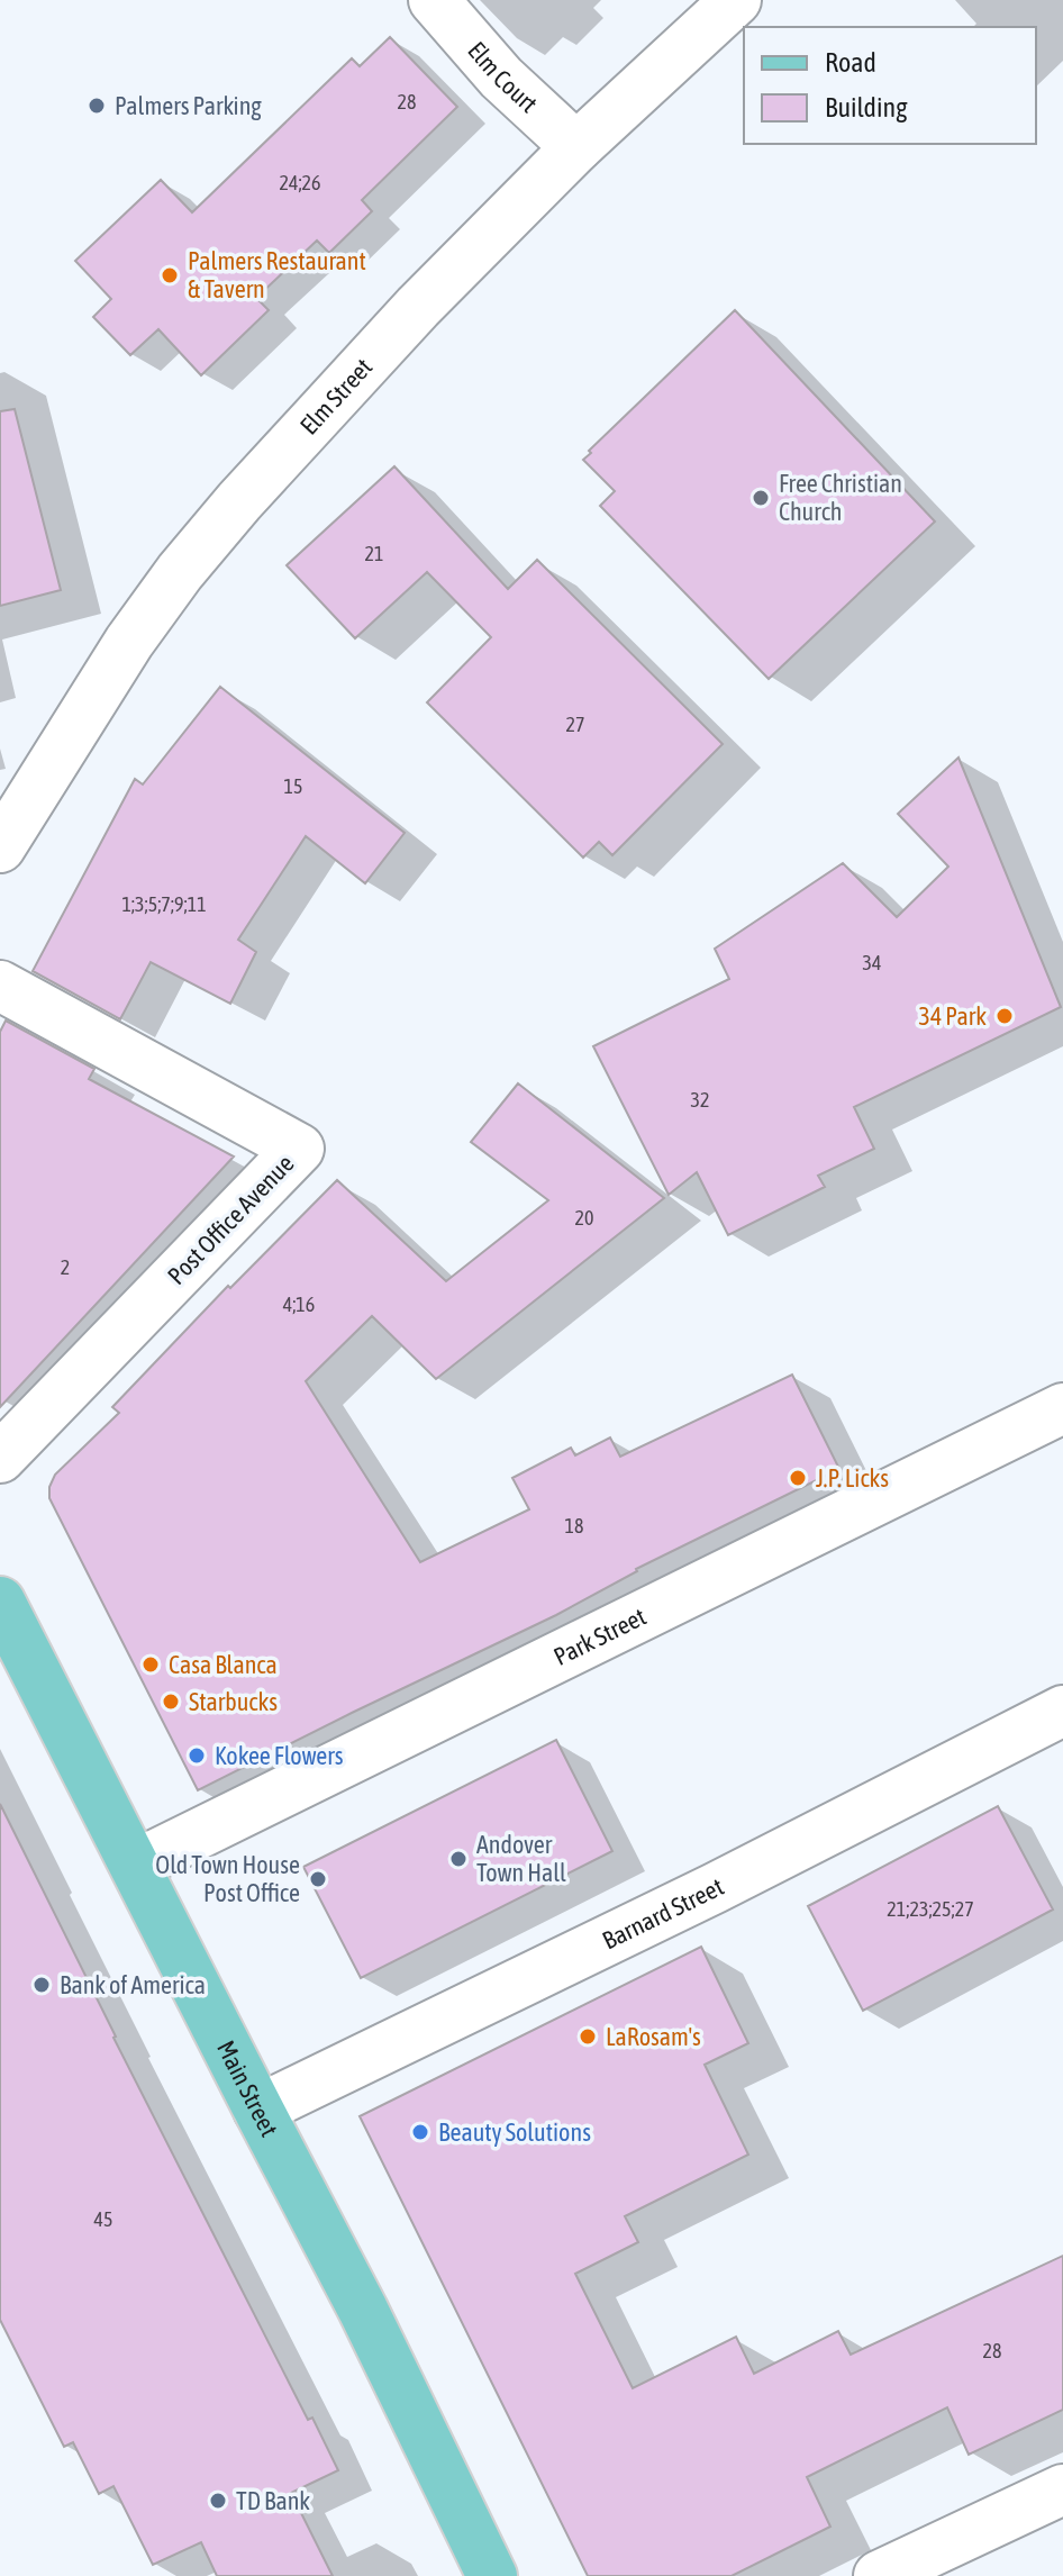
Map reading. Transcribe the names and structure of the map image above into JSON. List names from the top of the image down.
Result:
{
  "streets": {
    "main road": ["Main Street"],
    "street": [
      "Elm Court",
      "Elm Street",
      "Post Office Avenue",
      "Park Street",
      "Barnard Street"
    ]
  },
  "crossings": [
    ["Elm Court", "Elm Street"],
    ["Park Street", "Main Street"],
    ["Barnard Street", "Main Street"]
  ],
  "places": [
    "Palmers Parking",
    "Palmers Restaurant & Tavern",
    "Free Christian Church",
    "34 Park",
    "J.P. Licks",
    "Casa Blanca",
    "Starbucks",
    "Kokee Flowers",
    "Andover Town Hall",
    "Old Town House Post Office",
    "Bank of America",
    "LaRosam's",
    "Beauty Solutions",
    "TD Bank"
  ],
  "house_numbers": [
    "28",
    "24;26",
    "21",
    "27",
    "15",
    "1;3;5;7;9;11",
    "34",
    "32",
    "20",
    "2",
    "4;16",
    "18",
    "21;23;25;27",
    "45",
    "28"
  ],
  "legend": ["Road", "Building"]
}
